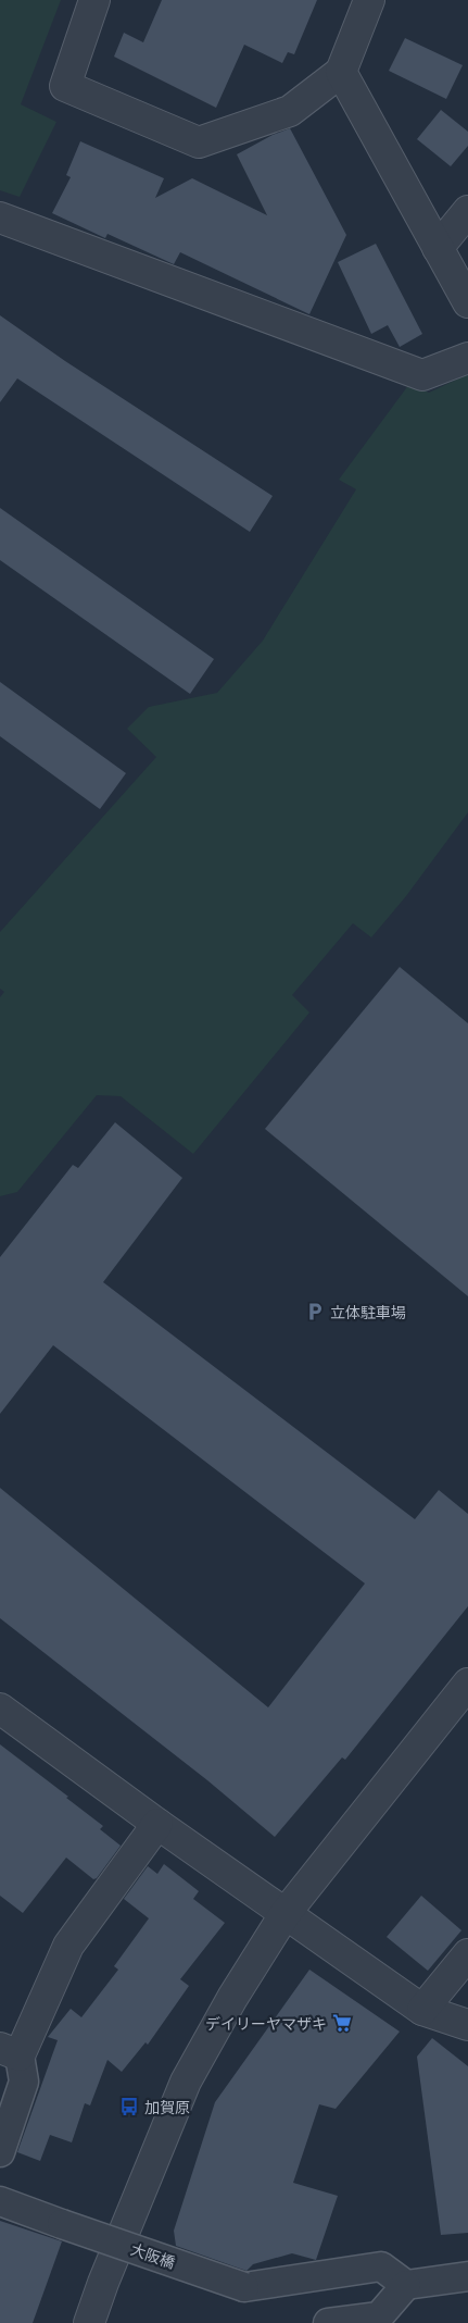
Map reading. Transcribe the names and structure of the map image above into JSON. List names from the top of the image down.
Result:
{
  "streets": {
    "street": ["大阪橋"]
  },
  "places": {
    "parking": ["立体駐車場"],
    "supermarket": ["デイリーヤマザキ"],
    "bus stop": ["加賀原"]
  }
}
